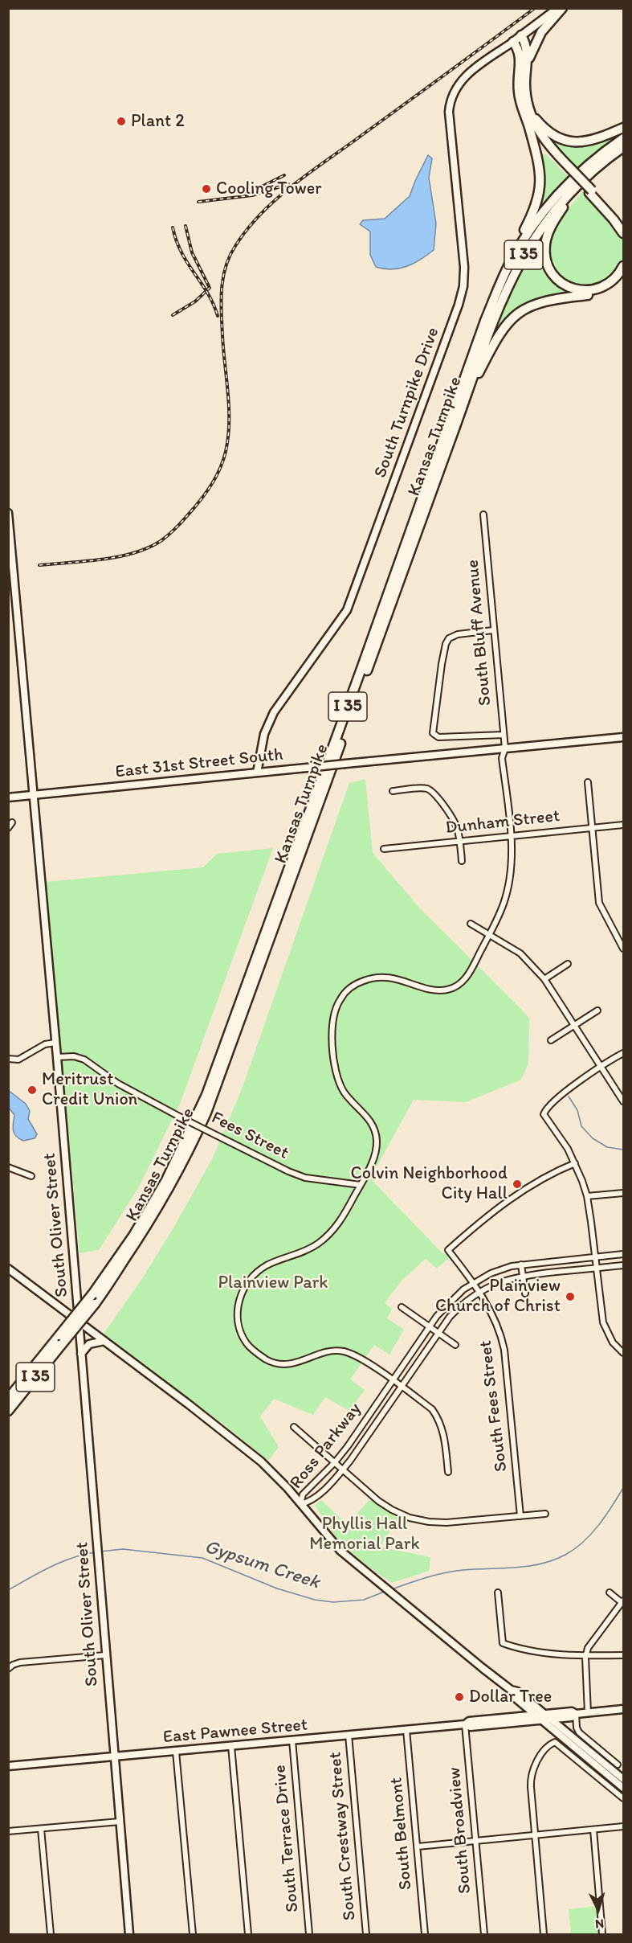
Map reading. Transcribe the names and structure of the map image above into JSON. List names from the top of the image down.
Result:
{
  "streets": {
    "highway": ["I 35", "Kansas Turnpike"],
    "street": [
      "South Turnpike Drive",
      "South Bluff Avenue",
      "East 31st Street South",
      "Dunham Street",
      "Fees Street",
      "South Oliver Street",
      "South Fees Street",
      "Ross Parkway",
      "East Pawnee Street",
      "South Broadview",
      "South Belmont",
      "South Crestway Street",
      "South Terrace Drive"
    ]
  },
  "crossings": [
    ["South Turnpike Drive", "East 31st Street South"],
    ["South Bluff Avenue", "East 31st Street South"],
    ["South Bluff Avenue", "Dunham Street"],
    ["South Bluff Avenue", "Fees Street"],
    ["East 31st Street South", "South Oliver Street"],
    ["Fees Street", "South Oliver Street"],
    ["South Oliver Street", "East Pawnee Street"],
    ["South Fees Street", "Ross Parkway"],
    ["East Pawnee Street", "South Broadview"],
    ["East Pawnee Street", "South Belmont"],
    ["East Pawnee Street", "South Crestway Street"],
    ["East Pawnee Street", "South Terrace Drive"]
  ],
  "water": ["Gypsum Creek"],
  "parks": ["Plainview Park", "Phyllis Hall Memorial Park"],
  "places": [
    "Plant 2",
    "Cooling Tower",
    "Meritrust Credit Union",
    "Colvin Neighborhood City Hall",
    "Plainview Church of Christ",
    "Dollar Tree"
  ],
  "north": "bottom"
}
